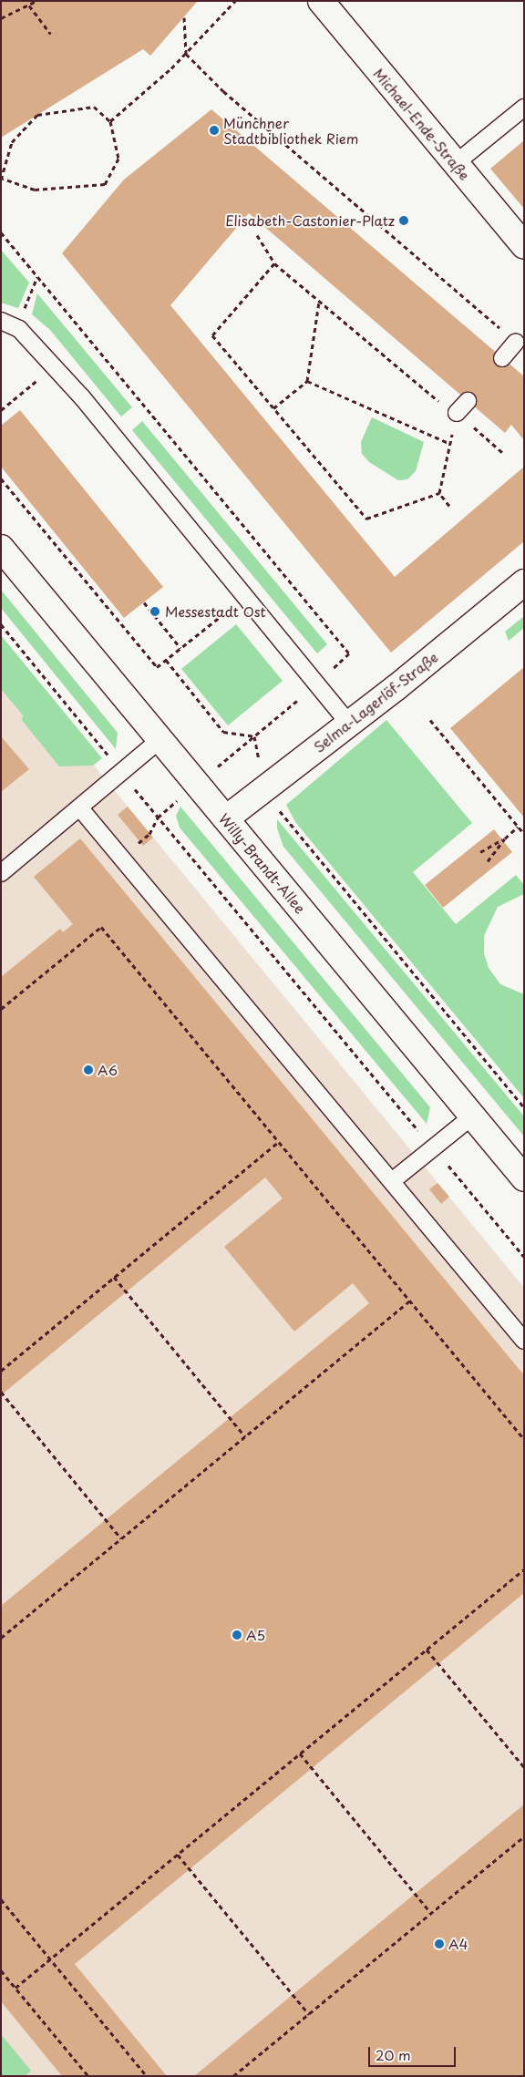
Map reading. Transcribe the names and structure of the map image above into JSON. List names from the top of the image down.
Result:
{
  "streets": {
    "main road": ["Michael-Ende-Straße", "Selma-Lagerlöf-Straße", "Willy-Brandt-Allee"]
  },
  "crossings": [
    ["Selma-Lagerlöf-Straße", "Willy-Brandt-Allee"]
  ],
  "places": [
    "Münchner Stadtbibliothek Riem",
    "Elisabeth-Castonier-Platz",
    "Messestadt Ost",
    "A6",
    "A5",
    "A4"
  ],
  "scale_bar": "20 m"
}
